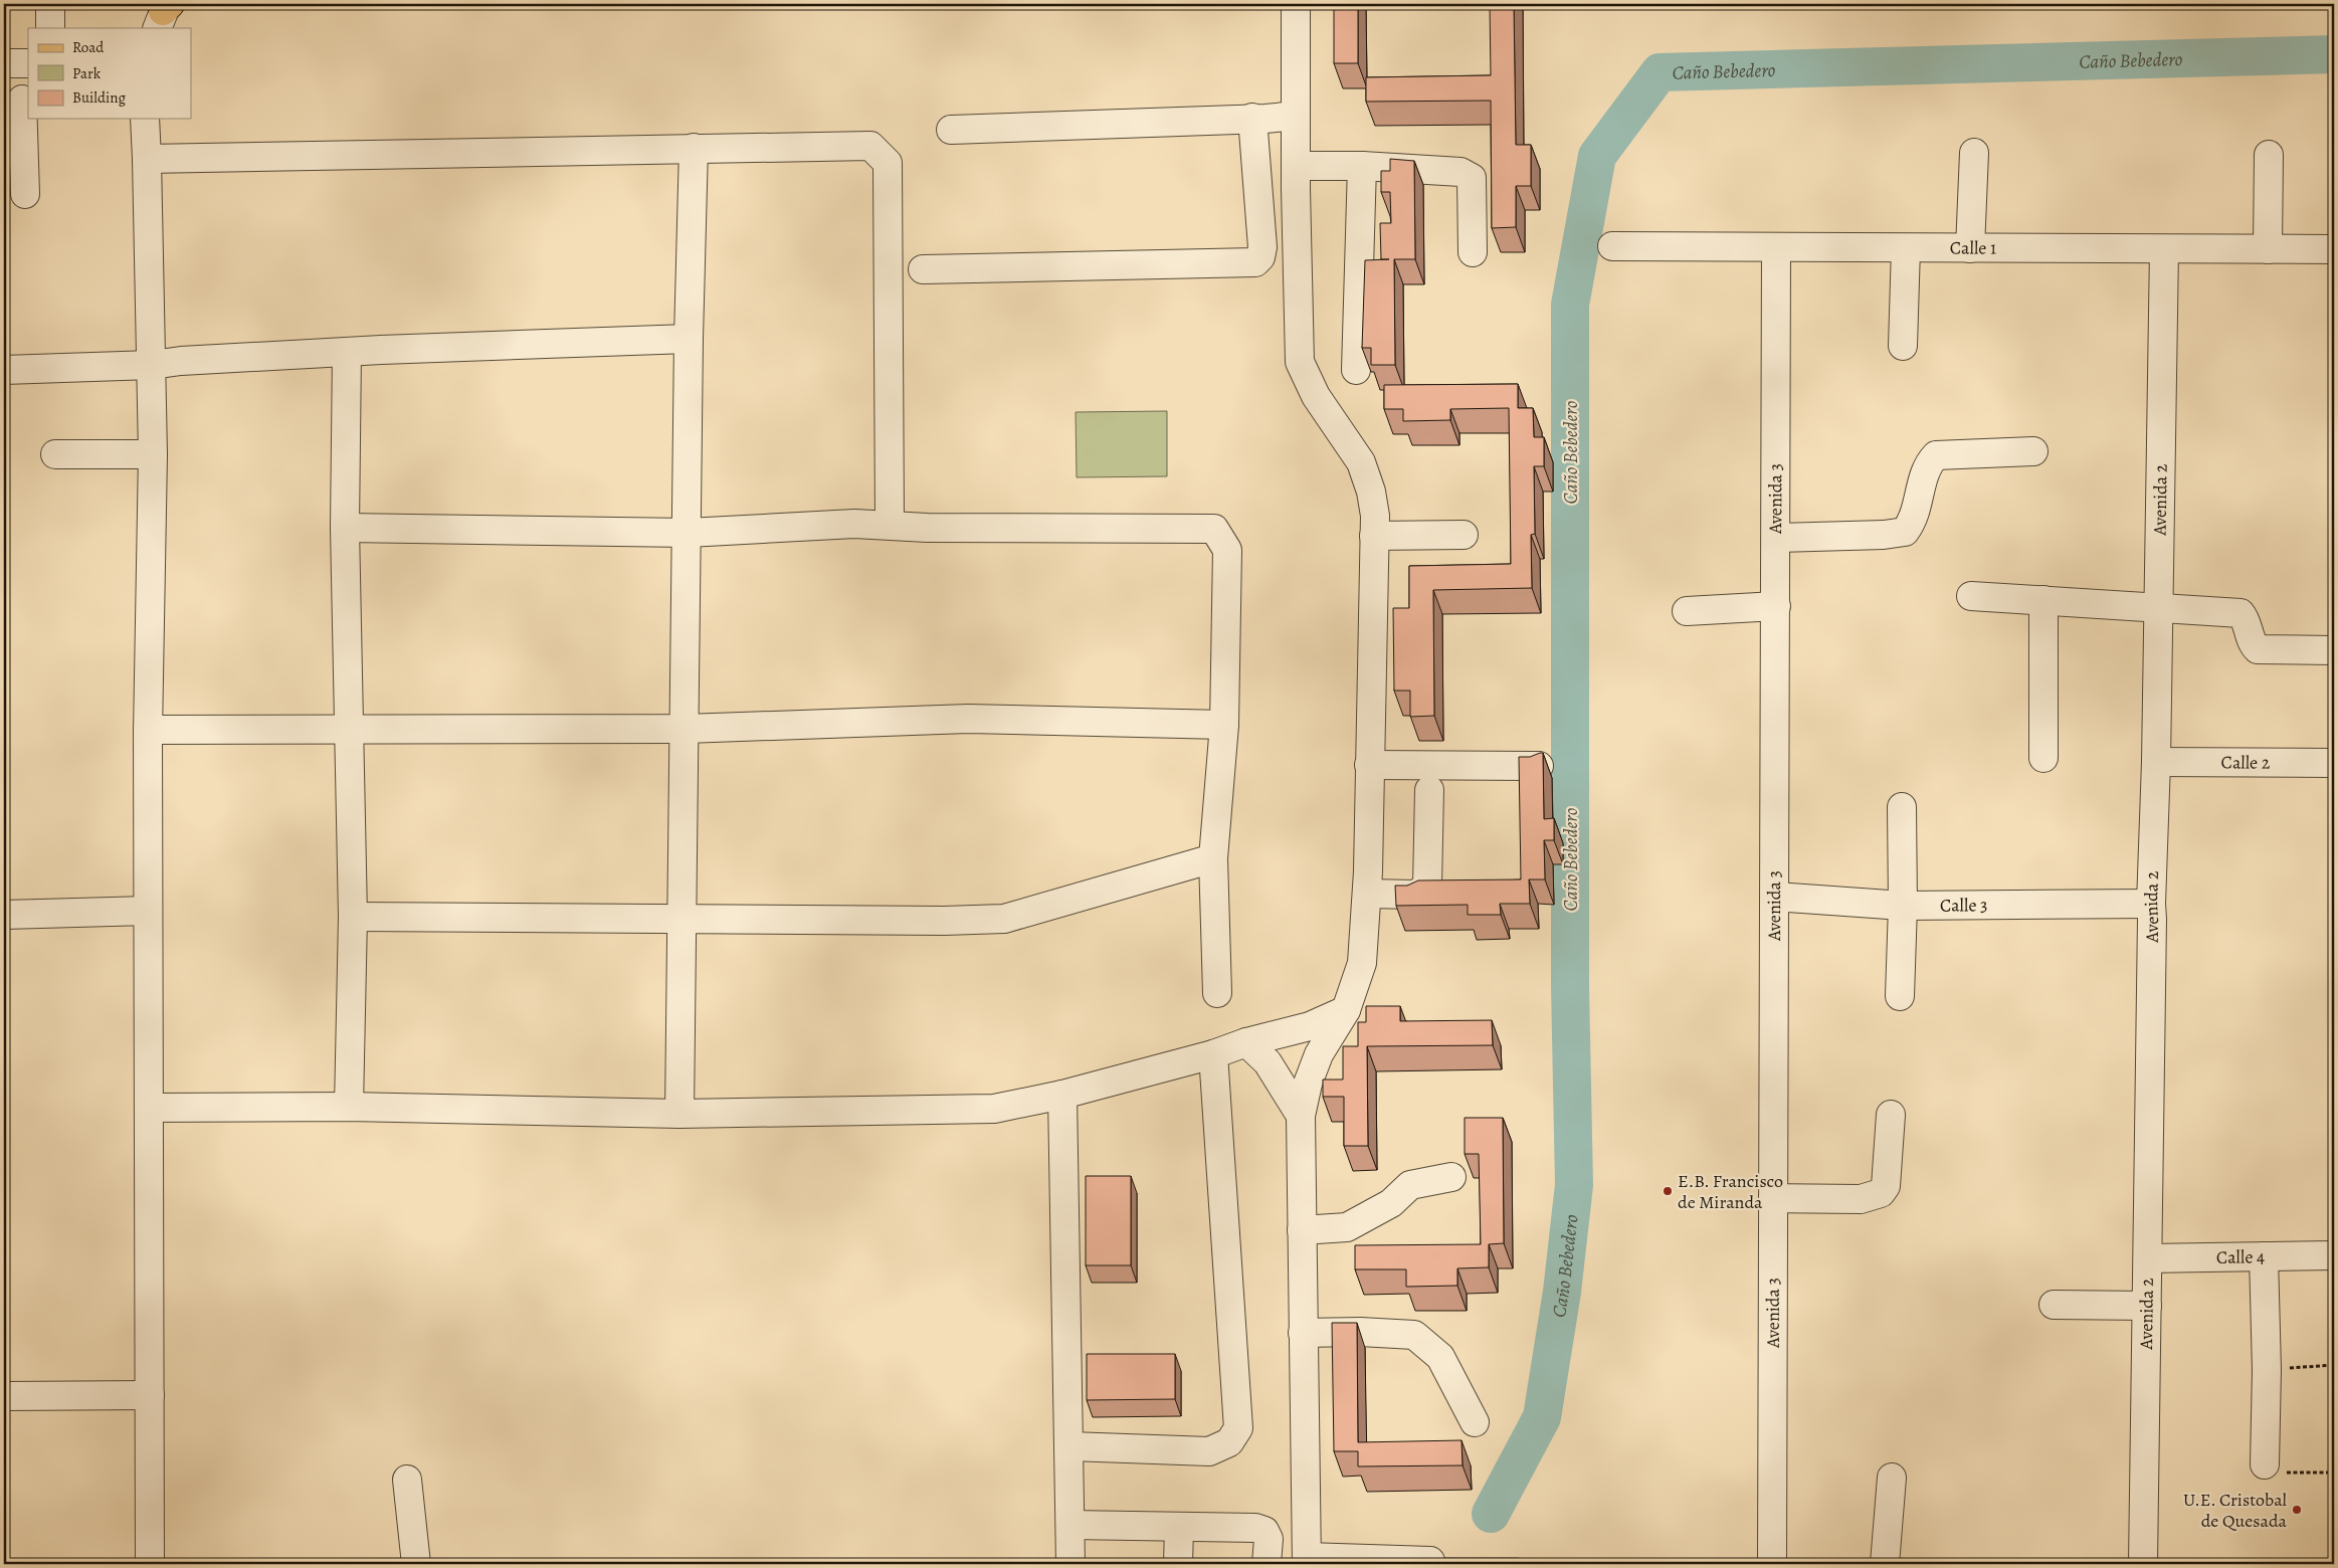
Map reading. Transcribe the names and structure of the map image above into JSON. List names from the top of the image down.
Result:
{
  "streets": {
    "street": [
      "Calle 1",
      "Avenida 3",
      "Avenida 2",
      "Calle 2",
      "Calle 3",
      "Calle 4"
    ]
  },
  "crossings": [
    ["Calle 1", "Avenida 3"],
    ["Calle 1", "Avenida 2"],
    ["Avenida 3", "Calle 3"],
    ["Avenida 2", "Calle 2"],
    ["Avenida 2", "Calle 3"],
    ["Avenida 2", "Calle 4"]
  ],
  "water": ["Caño Bebedero"],
  "places": ["E.B. Francisco de Miranda", "U.E. Cristobal de Quesada"],
  "legend": ["Road", "Park", "Building"]
}
